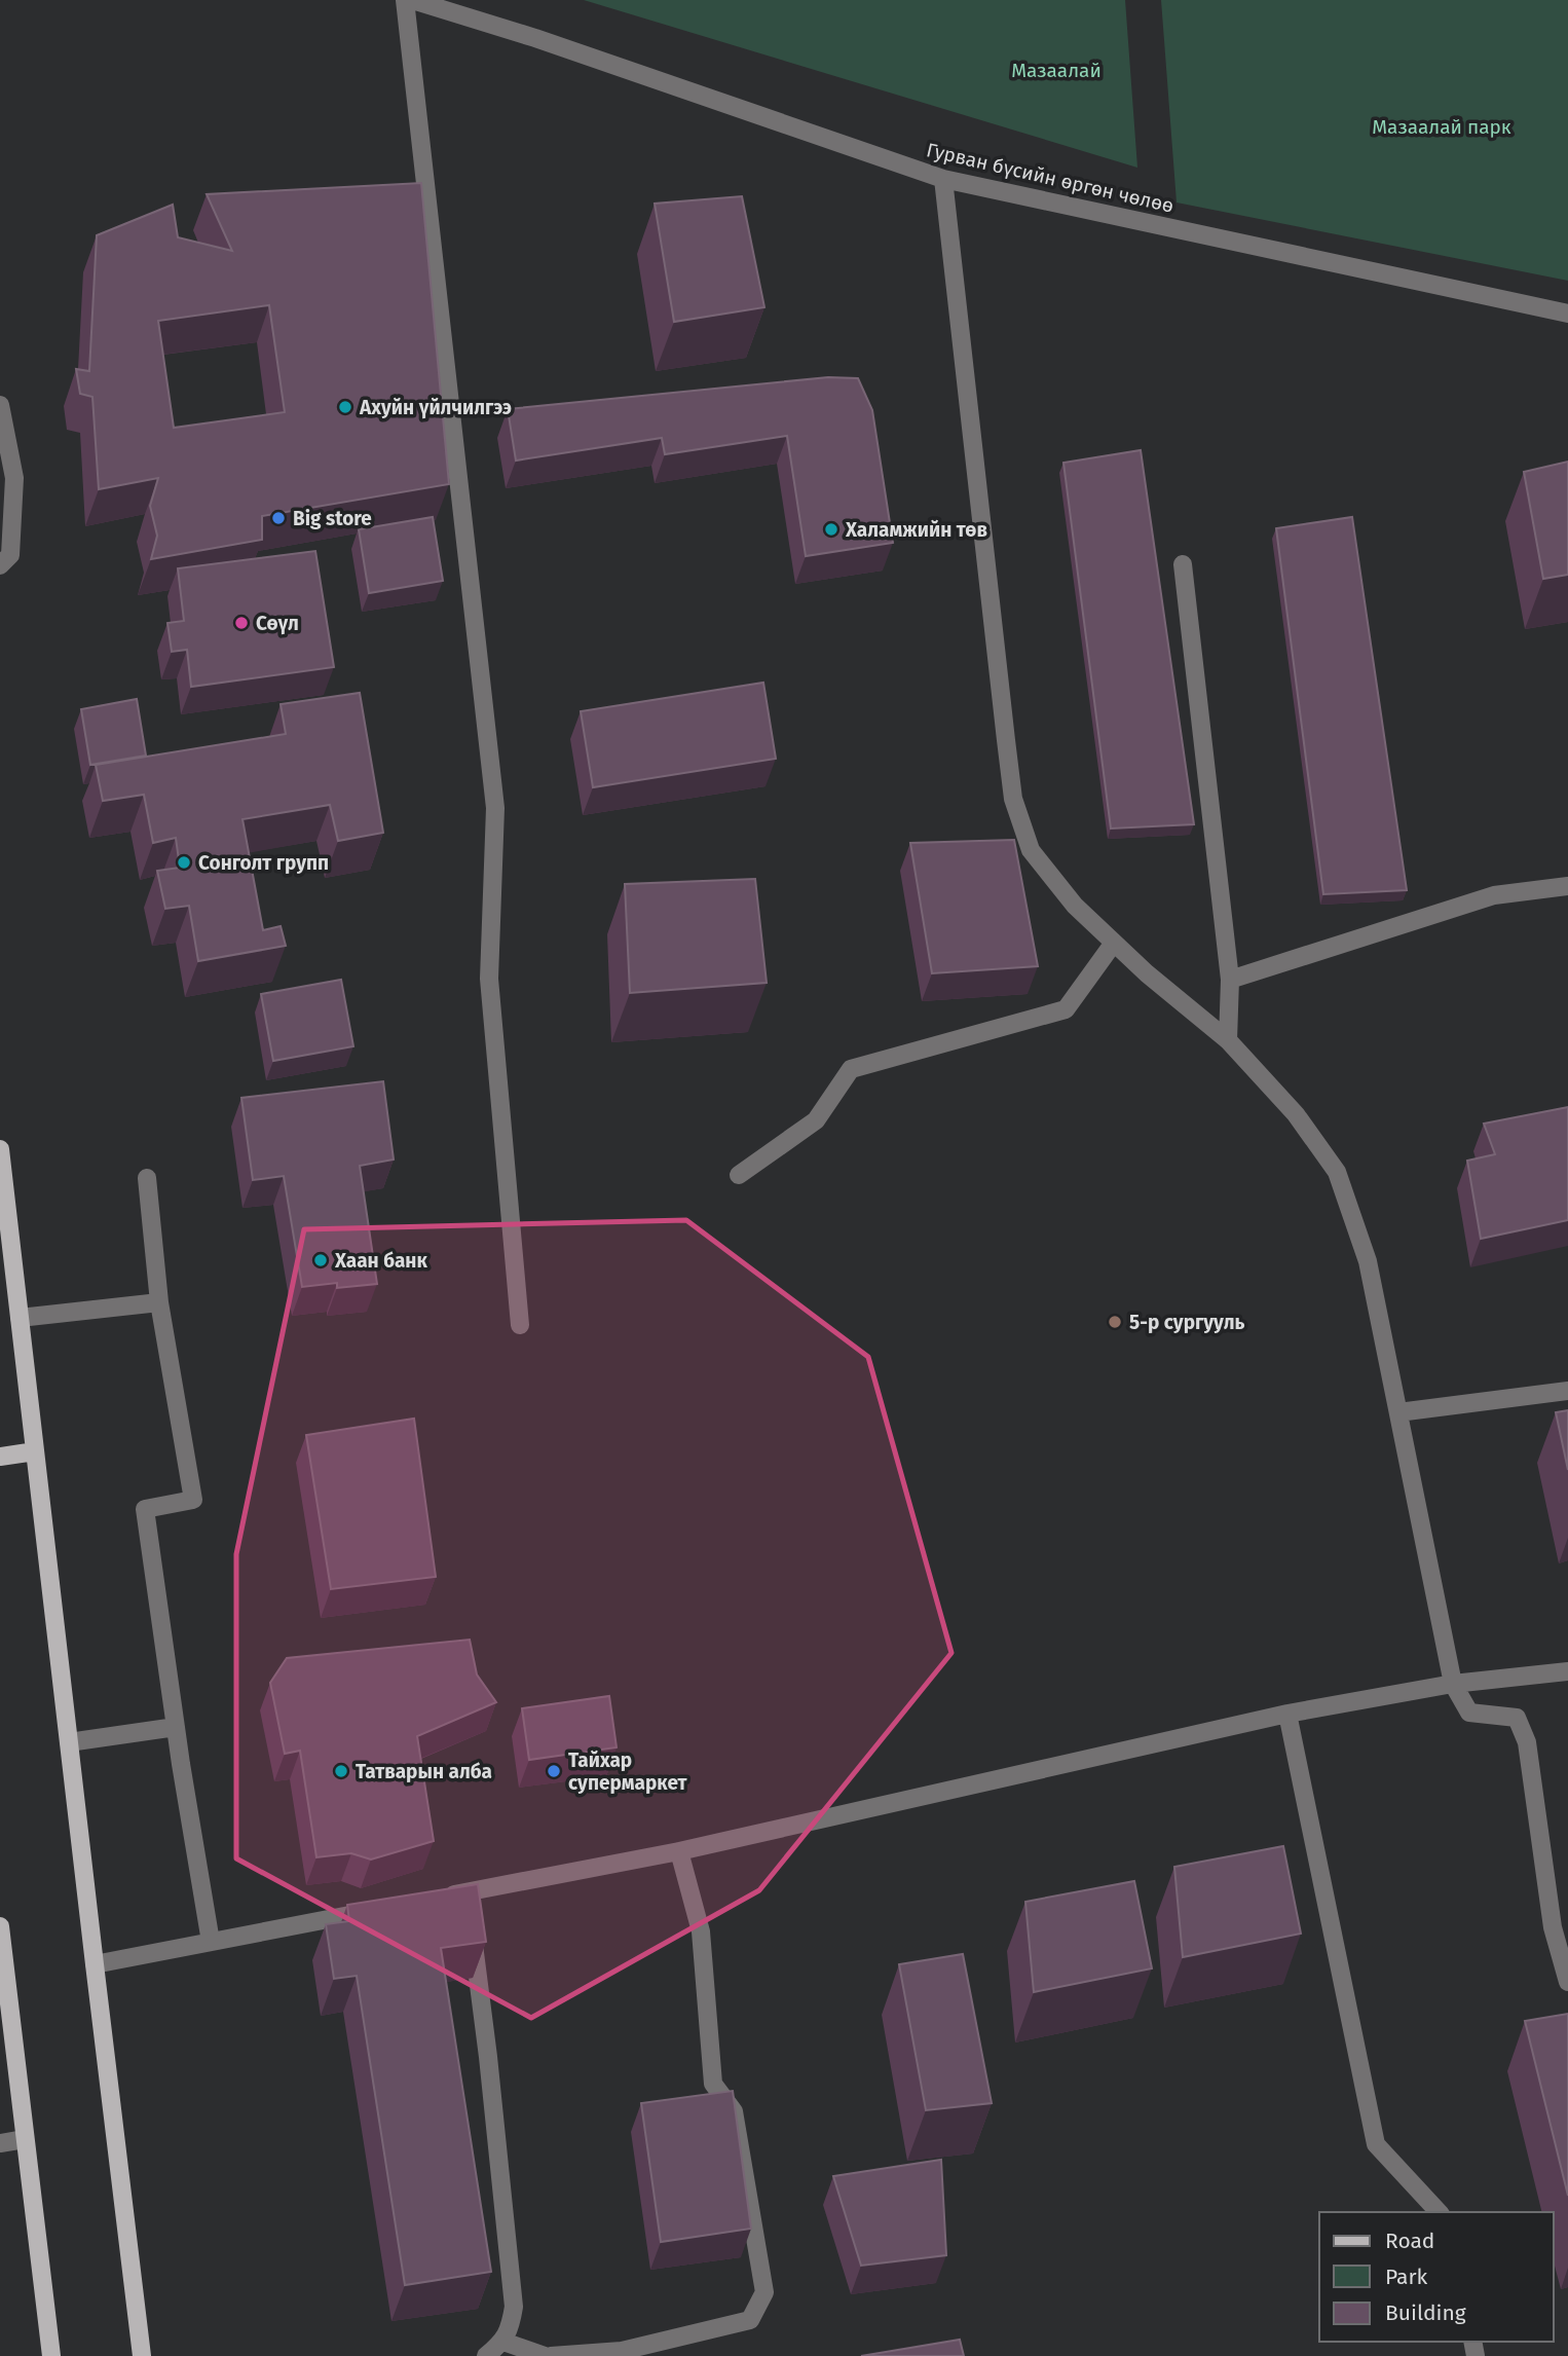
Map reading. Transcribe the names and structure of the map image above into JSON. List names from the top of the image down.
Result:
{
  "streets": {
    "street": ["Гурван бүсийн өргөн чөлөө"]
  },
  "parks": ["Мазаалай", "Мазаалай парк"],
  "places": [
    "Ахуйн үйлчилгээ",
    "Big store",
    "Халамжийн төв",
    "Сөүл",
    "Сонголт групп",
    "Хаан банк",
    "5-р сургууль",
    "Татварын алба",
    "Тайхар супермаркет"
  ],
  "legend": ["Road", "Park", "Building"]
}
